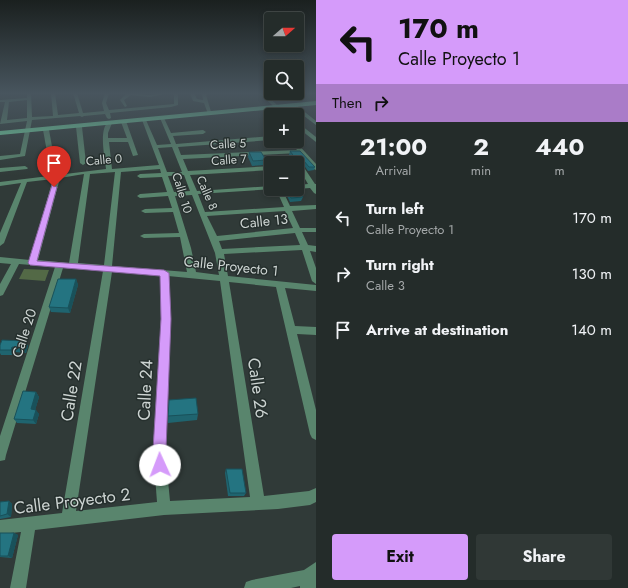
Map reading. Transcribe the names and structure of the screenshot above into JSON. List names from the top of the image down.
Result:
{
  "streets": {
    "street": [
      "Calle 5",
      "Calle 0",
      "Calle 7",
      "Calle 10",
      "Calle 8",
      "Calle 13",
      "Calle Proyecto 1",
      "Calle 20",
      "Calle 26",
      "Calle 24",
      "Calle 22",
      "Calle Proyecto 2"
    ]
  },
  "crossings": [
    ["Calle 5", "Calle 8"],
    ["Calle 0", "Calle 10"],
    ["Calle 7", "Calle 10"],
    ["Calle 7", "Calle 8"],
    ["Calle 10", "Calle Proyecto 1"],
    ["Calle 8", "Calle 13"],
    ["Calle 8", "Calle Proyecto 1"],
    ["Calle 8", "Calle 26"],
    ["Calle Proyecto 1", "Calle 20"],
    ["Calle Proyecto 1", "Calle 26"],
    ["Calle Proyecto 1", "Calle 24"],
    ["Calle Proyecto 1", "Calle 22"],
    ["Calle 26", "Calle Proyecto 2"],
    ["Calle 24", "Calle Proyecto 2"],
    ["Calle 22", "Calle Proyecto 2"]
  ],
  "north": "right",
  "page": {
    "turn": ["170 m", "Calle Proyecto 1"],
    "map_buttons": ["+", "−"],
    "then": "Then",
    "eta": [
      "21:00",
      "Arrival",
      "2",
      "min",
      "440",
      "m"
    ],
    "list": [
      {
        "name": "Turn left",
        "note": "Calle Proyecto 1",
        "value": "170 m"
      },
      {
        "name": "Turn right",
        "note": "Calle 3",
        "value": "130 m"
      },
      {
        "name": "Arrive at destination",
        "value": "140 m"
      }
    ],
    "buttons": ["Exit", "Share"]
  }
}
